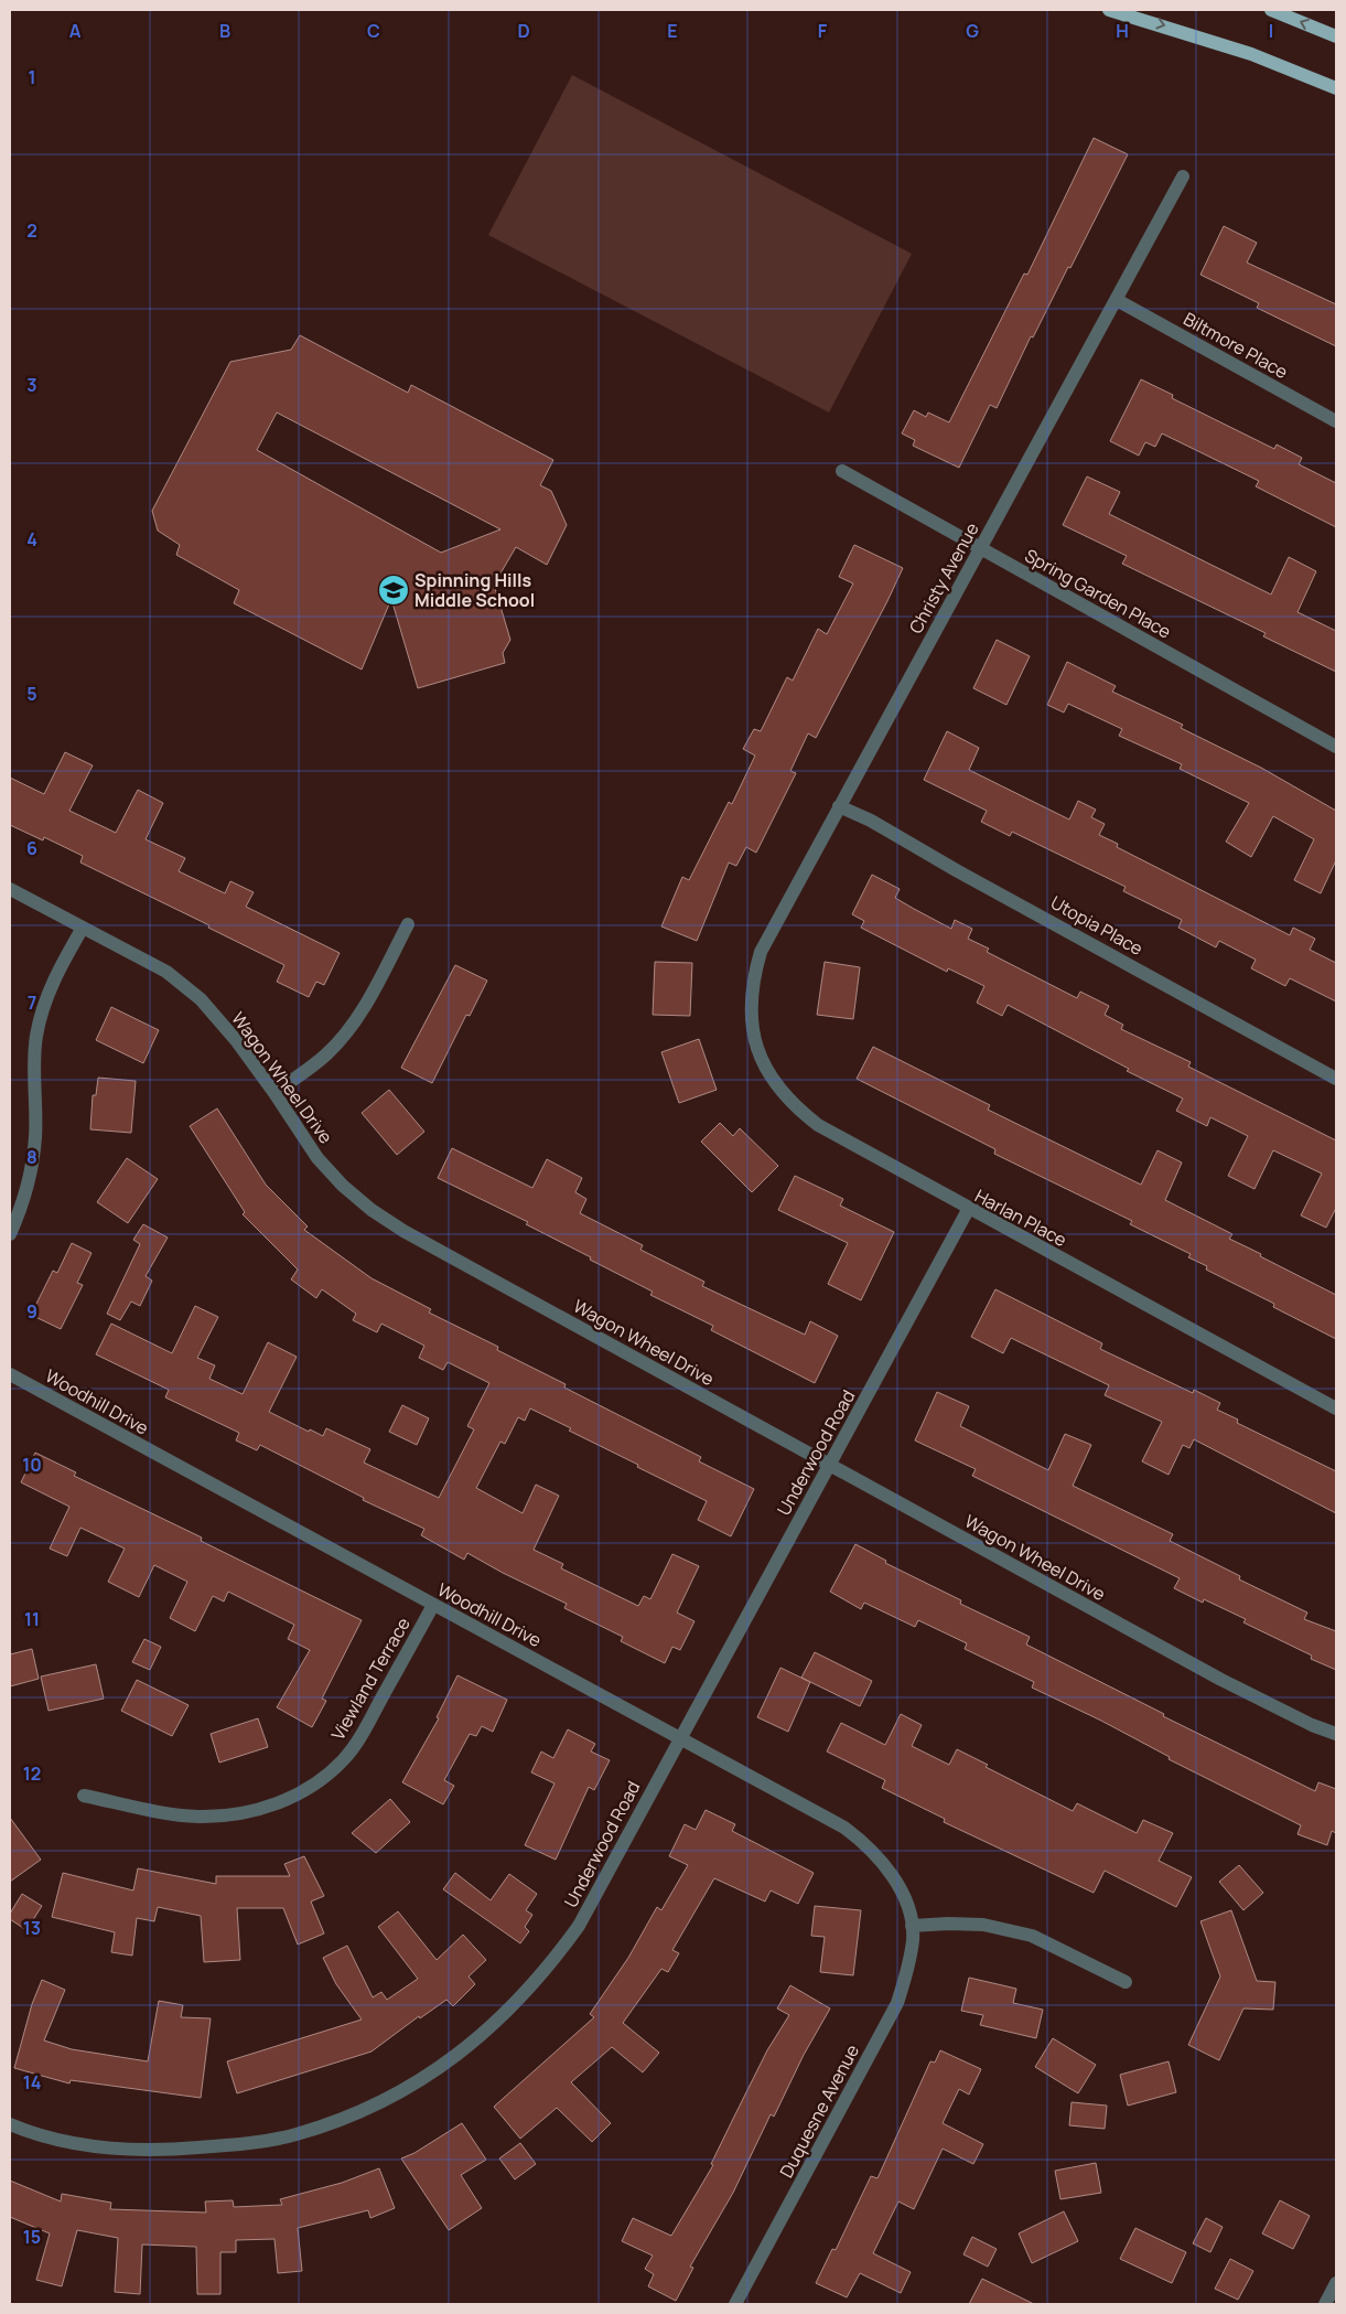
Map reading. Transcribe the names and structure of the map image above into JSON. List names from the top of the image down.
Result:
{
  "streets": {
    "street": [
      "Biltmore Place",
      "Christy Avenue",
      "Spring Garden Place",
      "Utopia Place",
      "Wagon Wheel Drive",
      "Harlan Place",
      "Woodhill Drive",
      "Underwood Road",
      "Viewland Terrace",
      "Duquesne Avenue"
    ]
  },
  "crossings": [
    ["Biltmore Place", "Christy Avenue"],
    ["Christy Avenue", "Spring Garden Place"],
    ["Christy Avenue", "Utopia Place"],
    ["Christy Avenue", "Harlan Place"],
    ["Wagon Wheel Drive", "Underwood Road"],
    ["Harlan Place", "Underwood Road"],
    ["Woodhill Drive", "Underwood Road"],
    ["Woodhill Drive", "Viewland Terrace"],
    ["Woodhill Drive", "Duquesne Avenue"]
  ],
  "places": {
    "school or university": ["Spinning Hills Middle School"]
  },
  "grid": {
    "columns": [
      "A",
      "B",
      "C",
      "D",
      "E",
      "F",
      "G",
      "H",
      "I"
    ],
    "rows": [
      "1",
      "2",
      "3",
      "4",
      "5",
      "6",
      "7",
      "8",
      "9",
      "10",
      "11",
      "12",
      "13",
      "14",
      "15"
    ]
  }
}
